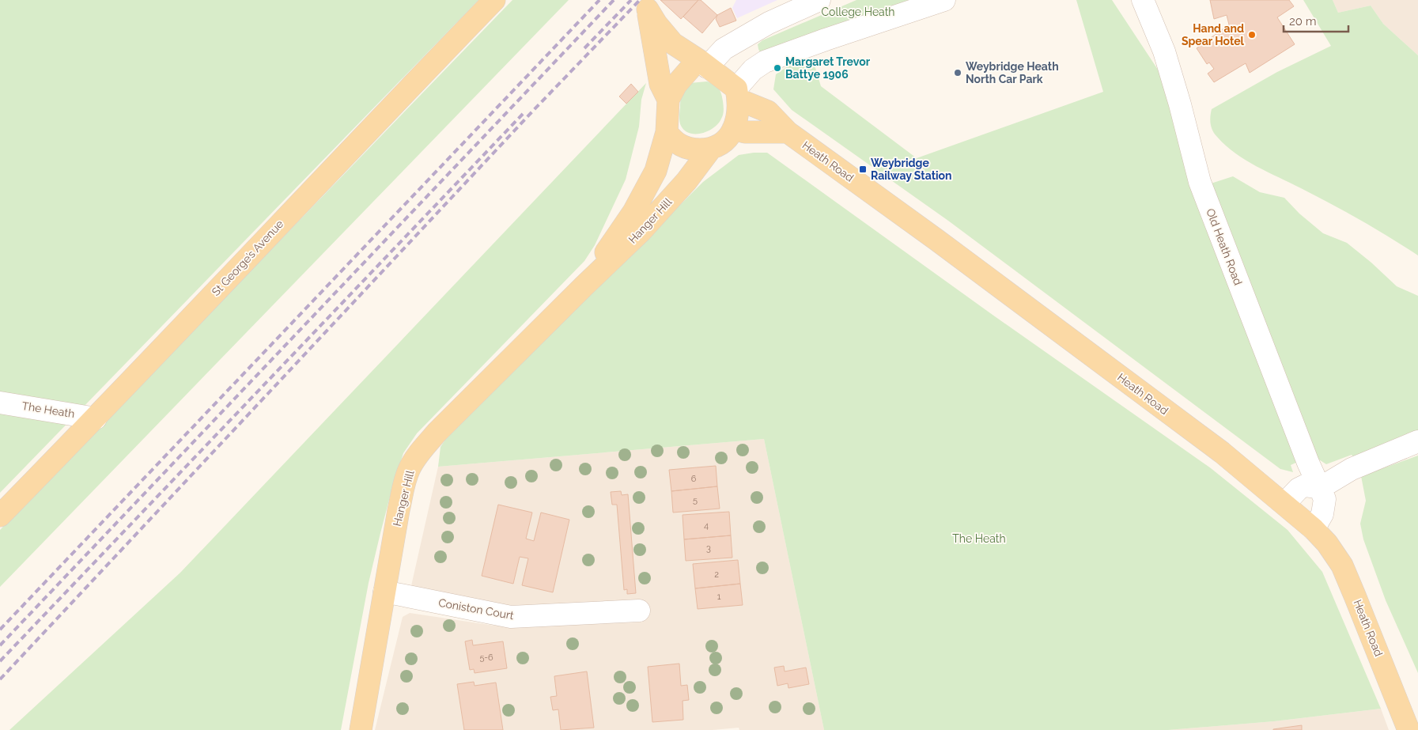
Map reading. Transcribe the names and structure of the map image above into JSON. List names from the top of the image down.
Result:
{
  "streets": {
    "main road": ["Heath Road", "Hanger Hill", "St George’s Avenue"],
    "street": ["Old Heath Road", "The Heath", "Coniston Court"]
  },
  "crossings": [
    ["Heath Road", "Hanger Hill"],
    ["Heath Road", "Old Heath Road"],
    ["Hanger Hill", "Coniston Court"],
    ["St George’s Avenue", "The Heath"]
  ],
  "parks": ["College Heath", "The Heath"],
  "places": {
    "other": ["Hand and Spear Hotel", "Margaret Trevor Battye 1906", "Weybridge Heath North Car Park"],
    "transit": ["Weybridge Railway Station"]
  },
  "house_numbers": [
    "6",
    "5",
    "4",
    "3",
    "2",
    "1",
    "5-6"
  ],
  "scale_bar": "20 m"
}
